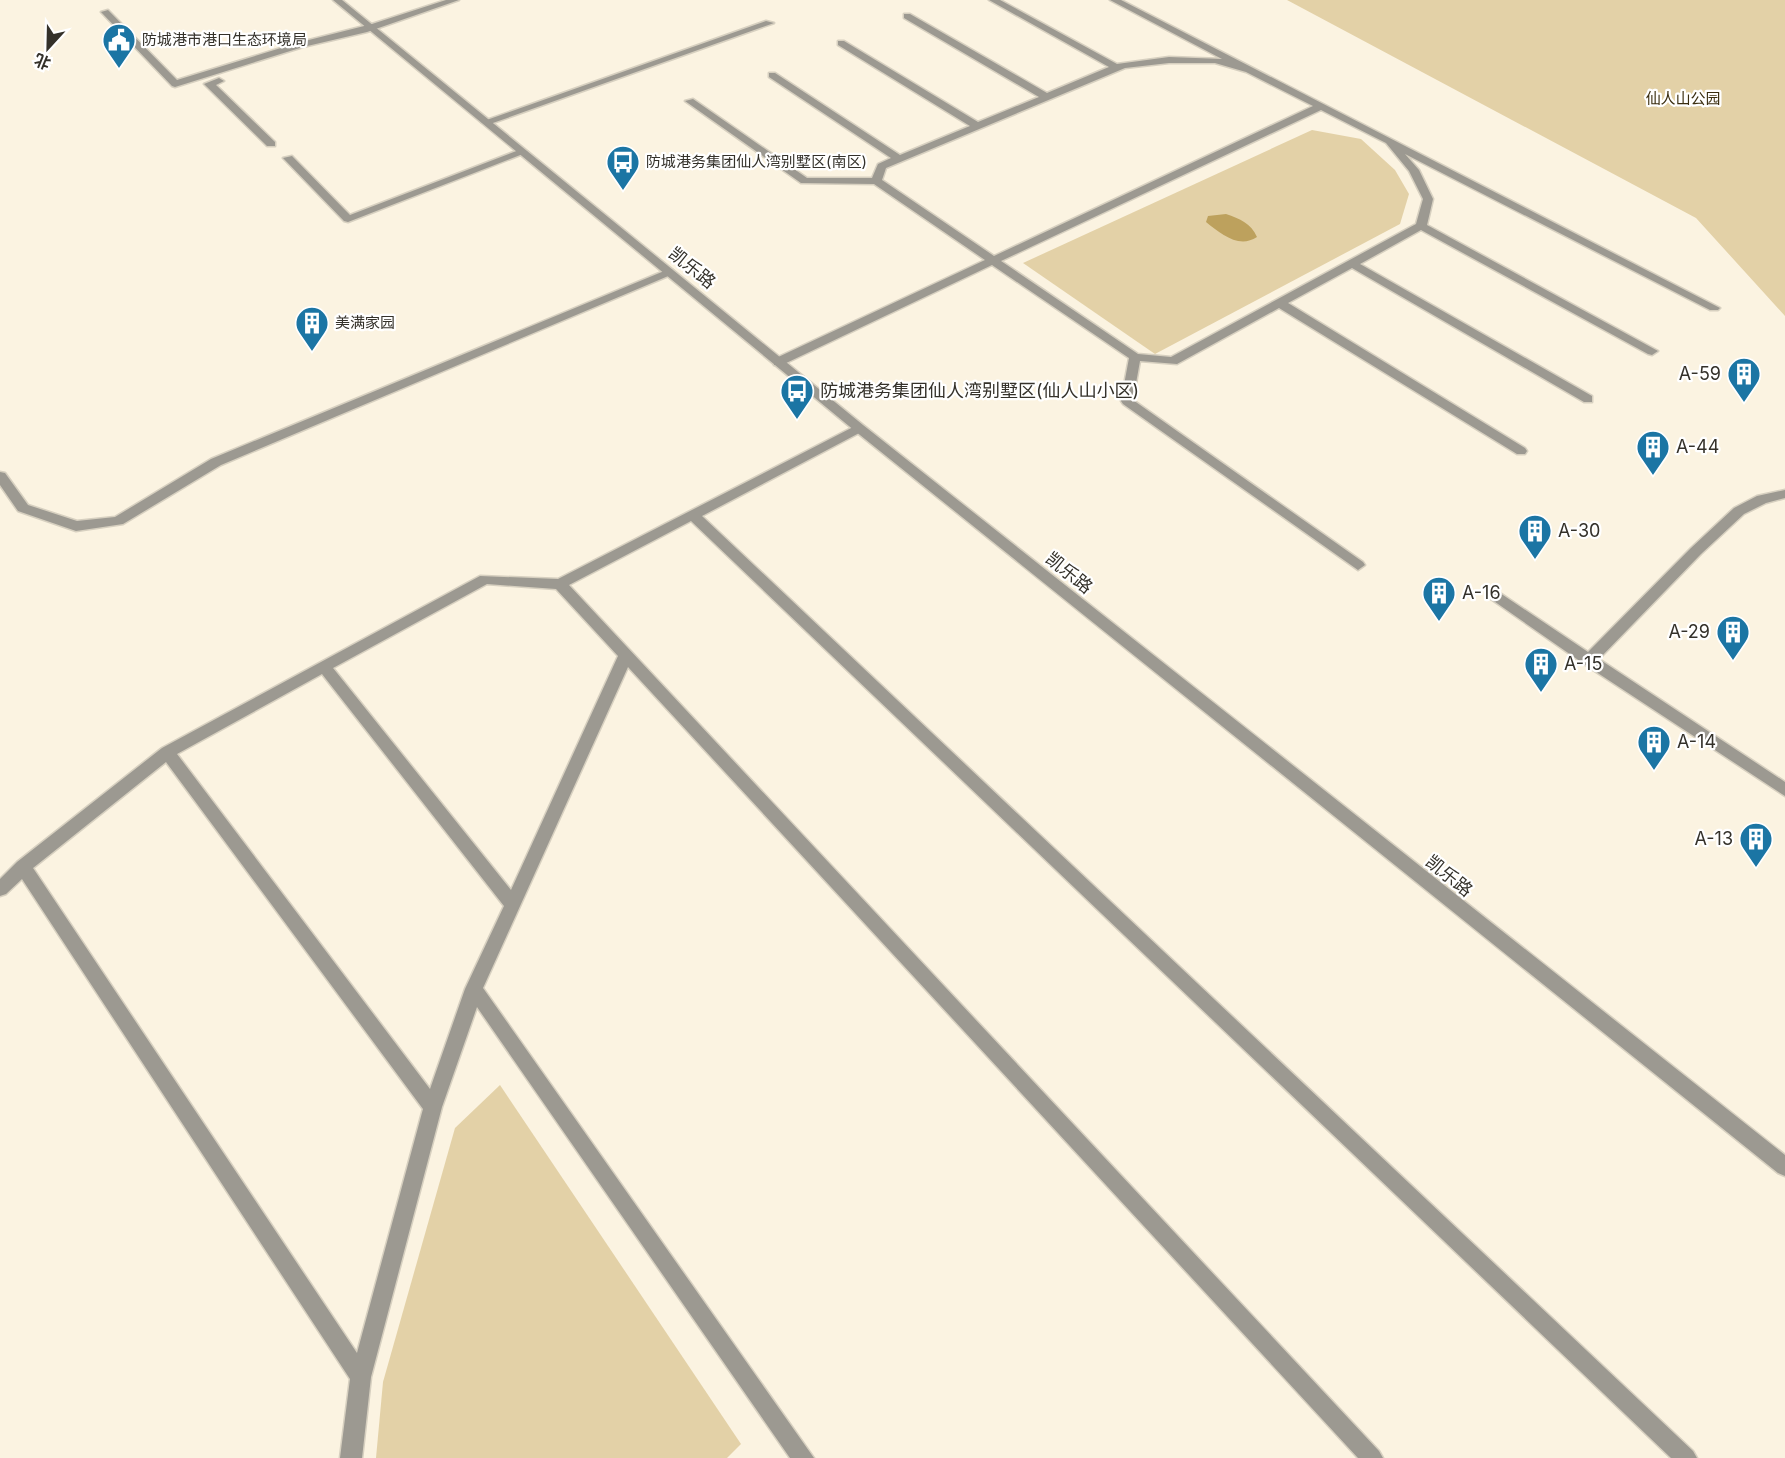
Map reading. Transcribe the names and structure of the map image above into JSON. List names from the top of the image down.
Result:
{
  "streets": {
    "street": ["凯乐路"]
  },
  "parks": ["仙人山公园"],
  "places": {
    "public building": ["防城港市港口生态环境局"],
    "bus stop": ["防城港务集团仙人湾别墅区(南区)", "防城港务集团仙人湾别墅区(仙人山小区)"],
    "building": [
      "美满家园",
      "A-59",
      "A-44",
      "A-30",
      "A-16",
      "A-29",
      "A-15",
      "A-14",
      "A-13"
    ]
  },
  "north": "bottom"
}
